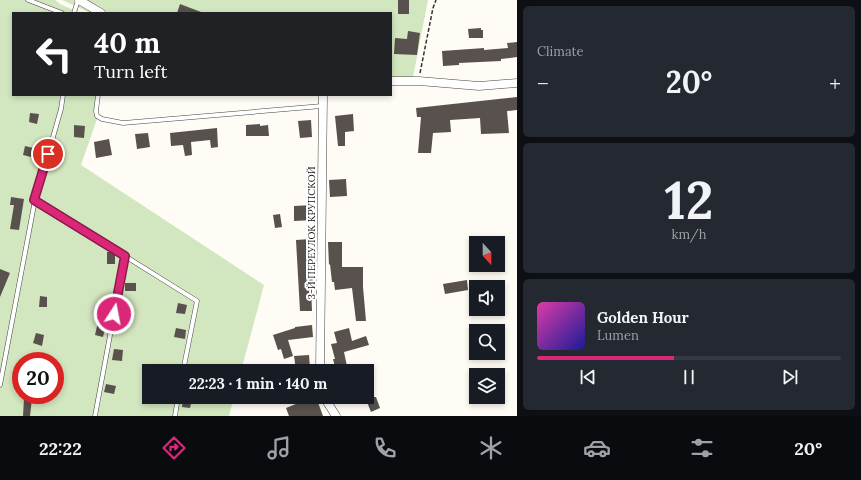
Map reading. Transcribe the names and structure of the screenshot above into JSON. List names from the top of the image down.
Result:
{
  "streets": {
    "street": ["3-Й ПЕРЕУЛОК КРУПСКОЙ"]
  },
  "north": "bottom",
  "page": {
    "tile": [
      "Climate",
      ["12", "km/h"]
    ],
    "turn": ["40 m", "Turn left"],
    "heat": ["−", "20°", "+"],
    "song": ["Golden Hour", "Lumen"],
    "limit": "20",
    "trip": "22:23 · 1 min · 140 m",
    "tabs": ["22:22", "20°"]
  }
}
